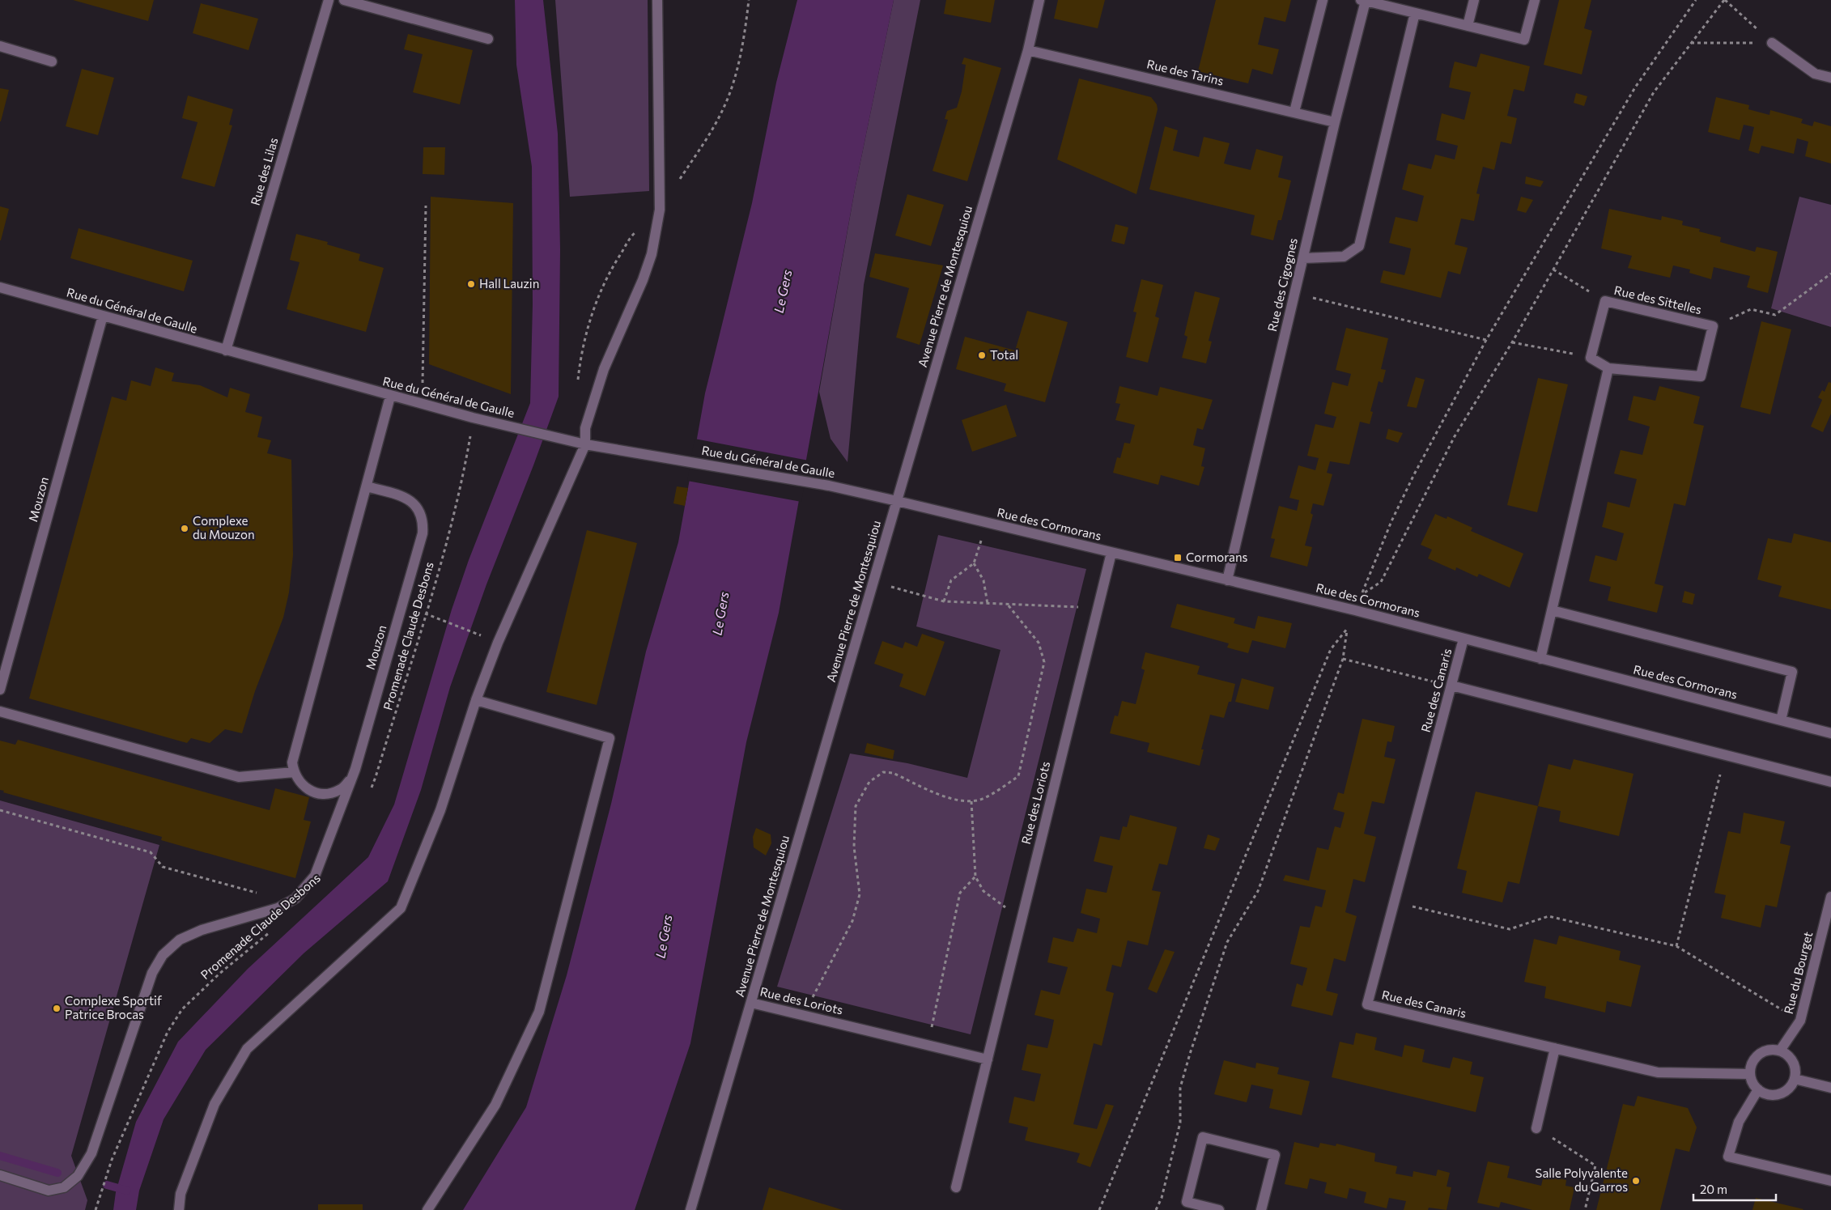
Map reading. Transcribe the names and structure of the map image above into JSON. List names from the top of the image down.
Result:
{
  "streets": {
    "street": [
      "Rue des Tarins",
      "Rue des Lilas",
      "Rue des Cigognes",
      "Avenue Pierre de Montesquiou",
      "Rue des Sittelles",
      "Rue du Général de Gaulle",
      "Mouzon",
      "Rue des Cormorans",
      "Rue des Canaris",
      "Rue des Loriots",
      "Rue du Bourget"
    ],
    "path": ["Promenade Claude Desbons"]
  },
  "crossings": [
    ["Rue des Tarins", "Rue des Cigognes"],
    ["Rue des Tarins", "Avenue Pierre de Montesquiou"],
    ["Rue des Lilas", "Rue du Général de Gaulle"],
    ["Rue des Cigognes", "Rue des Cormorans"],
    ["Avenue Pierre de Montesquiou", "Rue du Général de Gaulle"],
    ["Avenue Pierre de Montesquiou", "Rue des Cormorans"],
    ["Avenue Pierre de Montesquiou", "Rue des Loriots"],
    ["Rue du Général de Gaulle", "Mouzon"],
    ["Rue du Général de Gaulle", "Rue des Cormorans"],
    ["Rue des Cormorans", "Rue des Canaris"],
    ["Rue des Cormorans", "Rue des Loriots"],
    ["Rue des Canaris", "Rue du Bourget"]
  ],
  "water": ["Le Gers"],
  "places": {
    "other": [
      "Hall Lauzin",
      "Total",
      "Complexe du Mouzon",
      "Complexe Sportif Patrice Brocas",
      "Salle Polyvalente du Garros"
    ],
    "transit": ["Cormorans"]
  },
  "scale_bar": "20 m"
}
